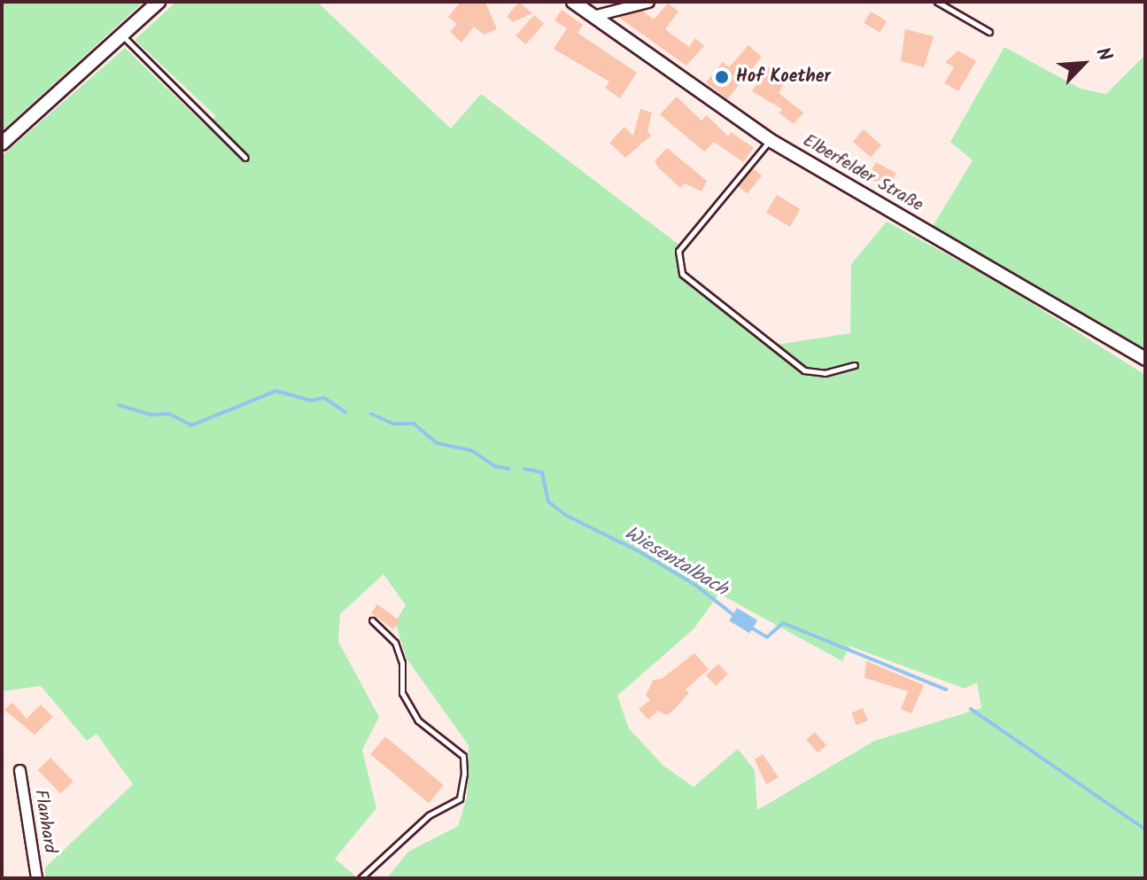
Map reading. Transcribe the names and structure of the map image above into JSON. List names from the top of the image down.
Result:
{
  "streets": {
    "main road": ["Elberfelder Straße"],
    "street": ["Flanhard"]
  },
  "water": ["Wiesentalbach"],
  "places": ["Hof Koether"],
  "north": "top right"
}
